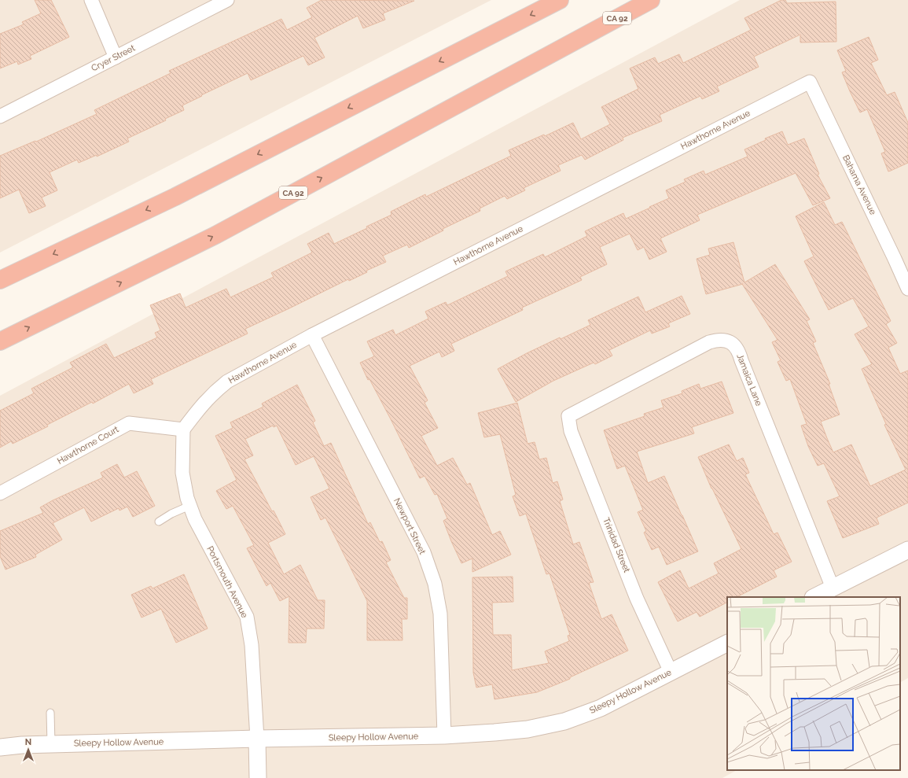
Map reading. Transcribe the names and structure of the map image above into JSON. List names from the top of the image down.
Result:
{
  "streets": {
    "highway": ["CA 92"],
    "street": [
      "Cryer Street",
      "Hawthorne Avenue",
      "Bahama Avenue",
      "Jamaica Lane",
      "Hawthorne Court",
      "Newport Street",
      "Trinidad Street",
      "Portsmouth Avenue",
      "Sleepy Hollow Avenue"
    ]
  },
  "crossings": [
    ["Hawthorne Avenue", "Bahama Avenue"],
    ["Hawthorne Avenue", "Hawthorne Court"],
    ["Hawthorne Avenue", "Newport Street"],
    ["Hawthorne Avenue", "Portsmouth Avenue"],
    ["Jamaica Lane", "Trinidad Street"],
    ["Hawthorne Court", "Portsmouth Avenue"],
    ["Newport Street", "Sleepy Hollow Avenue"],
    ["Trinidad Street", "Sleepy Hollow Avenue"],
    ["Portsmouth Avenue", "Sleepy Hollow Avenue"]
  ],
  "north": "top"
}
